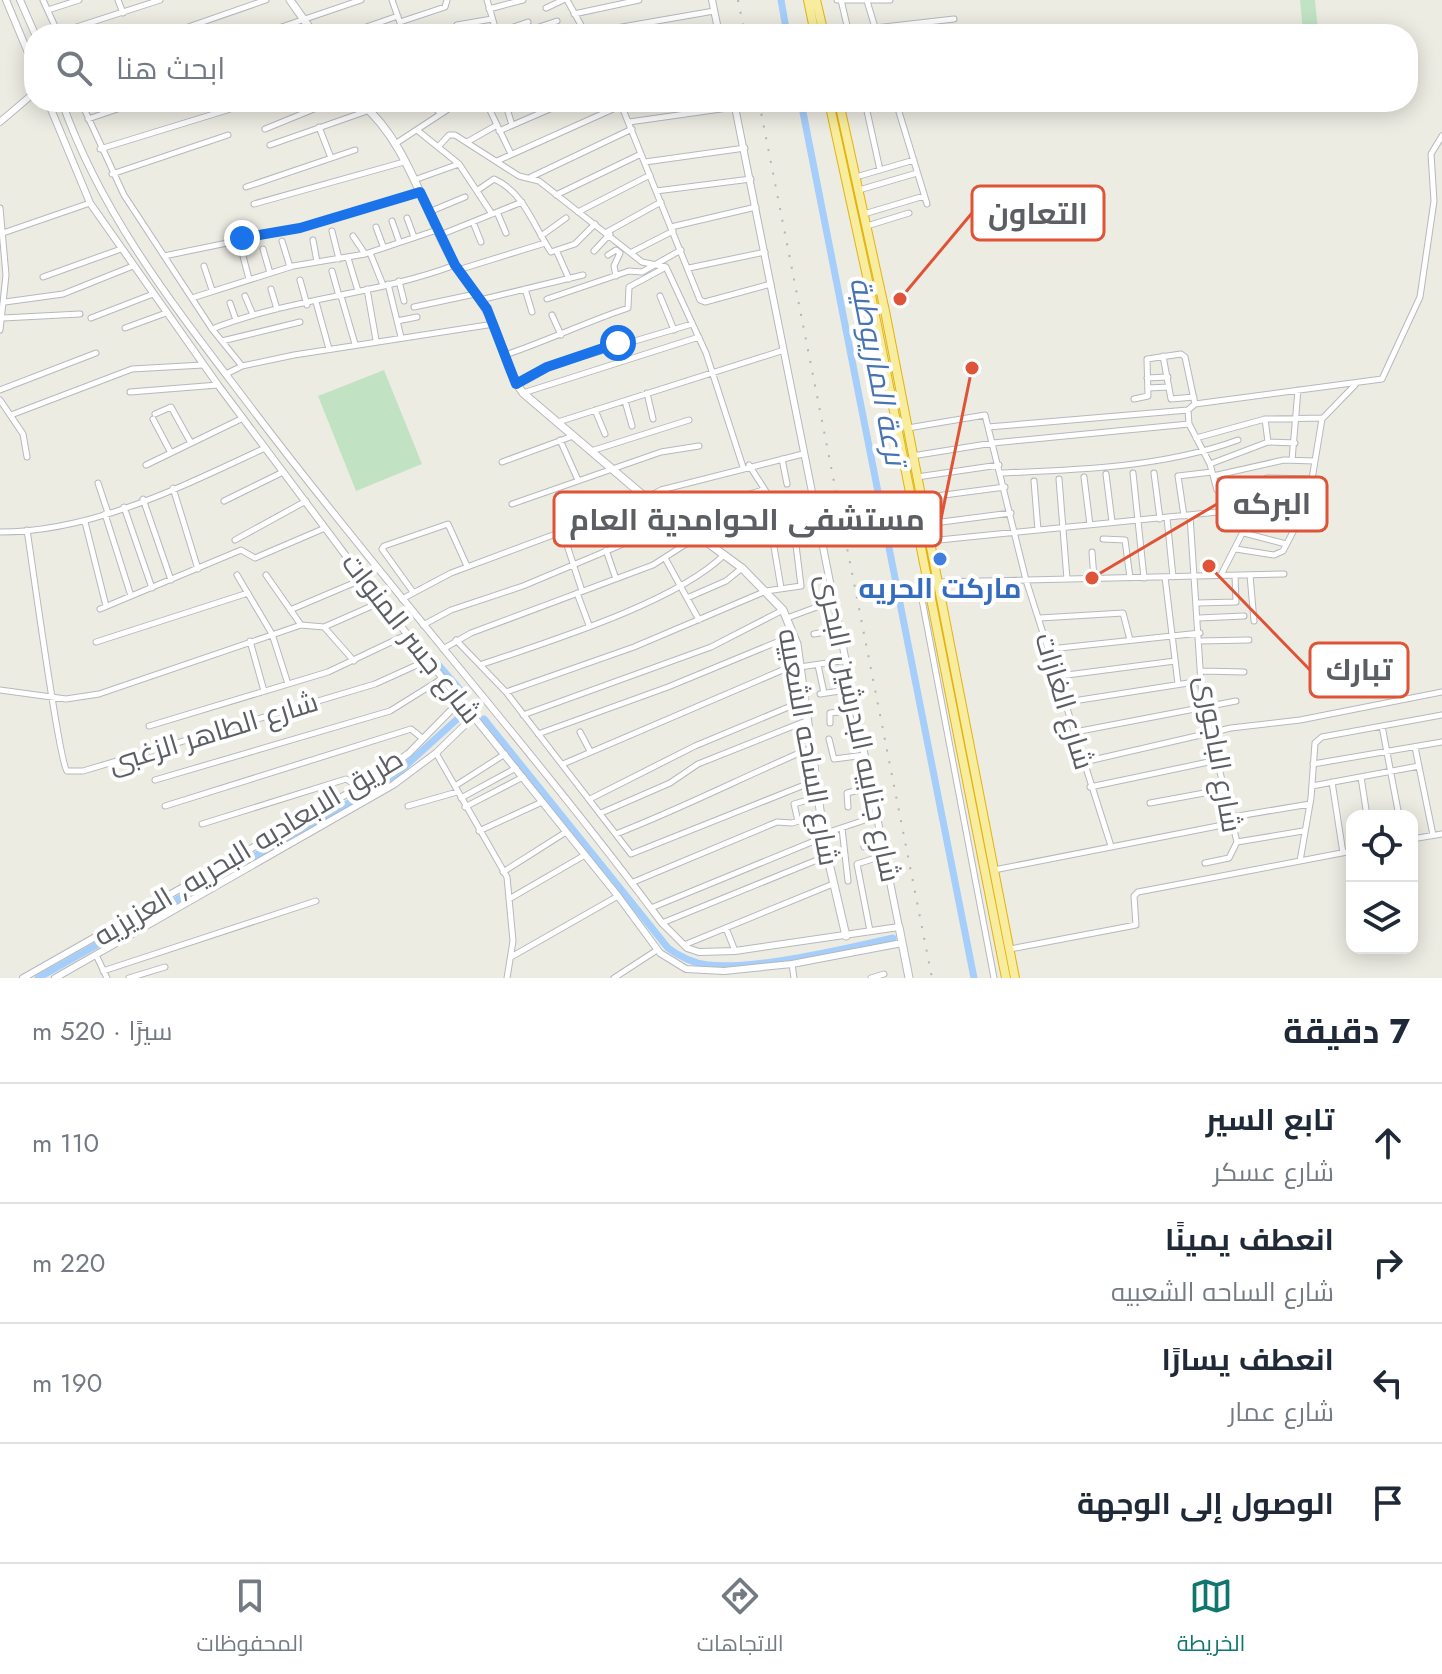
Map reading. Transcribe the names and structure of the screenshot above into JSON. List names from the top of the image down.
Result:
{
  "streets": {
    "main road": ["شارع جنابيه البدرشين البحرى", "شارع الساحه الشعبيه"],
    "street": [
      "شارع جسر المنوات",
      "شارع الغازات",
      "شارع الطاهر الزغبى",
      "شارع الباجورى",
      "طريق الابعاديه البحريه, العزيزيه"
    ]
  },
  "crossings": [
    ["شارع جسر المنوات", "شارع جنابيه البدرشين البحرى"],
    ["شارع جسر المنوات", "شارع الطاهر الزغبى"],
    ["شارع جسر المنوات", "طريق الابعاديه البحريه, العزيزيه"]
  ],
  "water": ["ترعة الماريوطية"],
  "places": [
    "التعاون",
    "مستشفى الحوامدية العام",
    "ماركت الحريه",
    "تبارك",
    "البركه"
  ],
  "page": {
    "search": "ابحث هنا",
    "heading": ["7 دقيقة", "سيرًا · 520 m"],
    "list": [
      ["تابع السير", "شارع عسكر", "110 m"],
      ["انعطف يمينًا", "شارع الساحه الشعبيه", "220 m"],
      ["انعطف يسارًا", "شارع عمار", "190 m"],
      "الوصول إلى الوجهة"
    ],
    "nav": ["الخريطة", "الاتجاهات", "المحفوظات"]
  }
}
